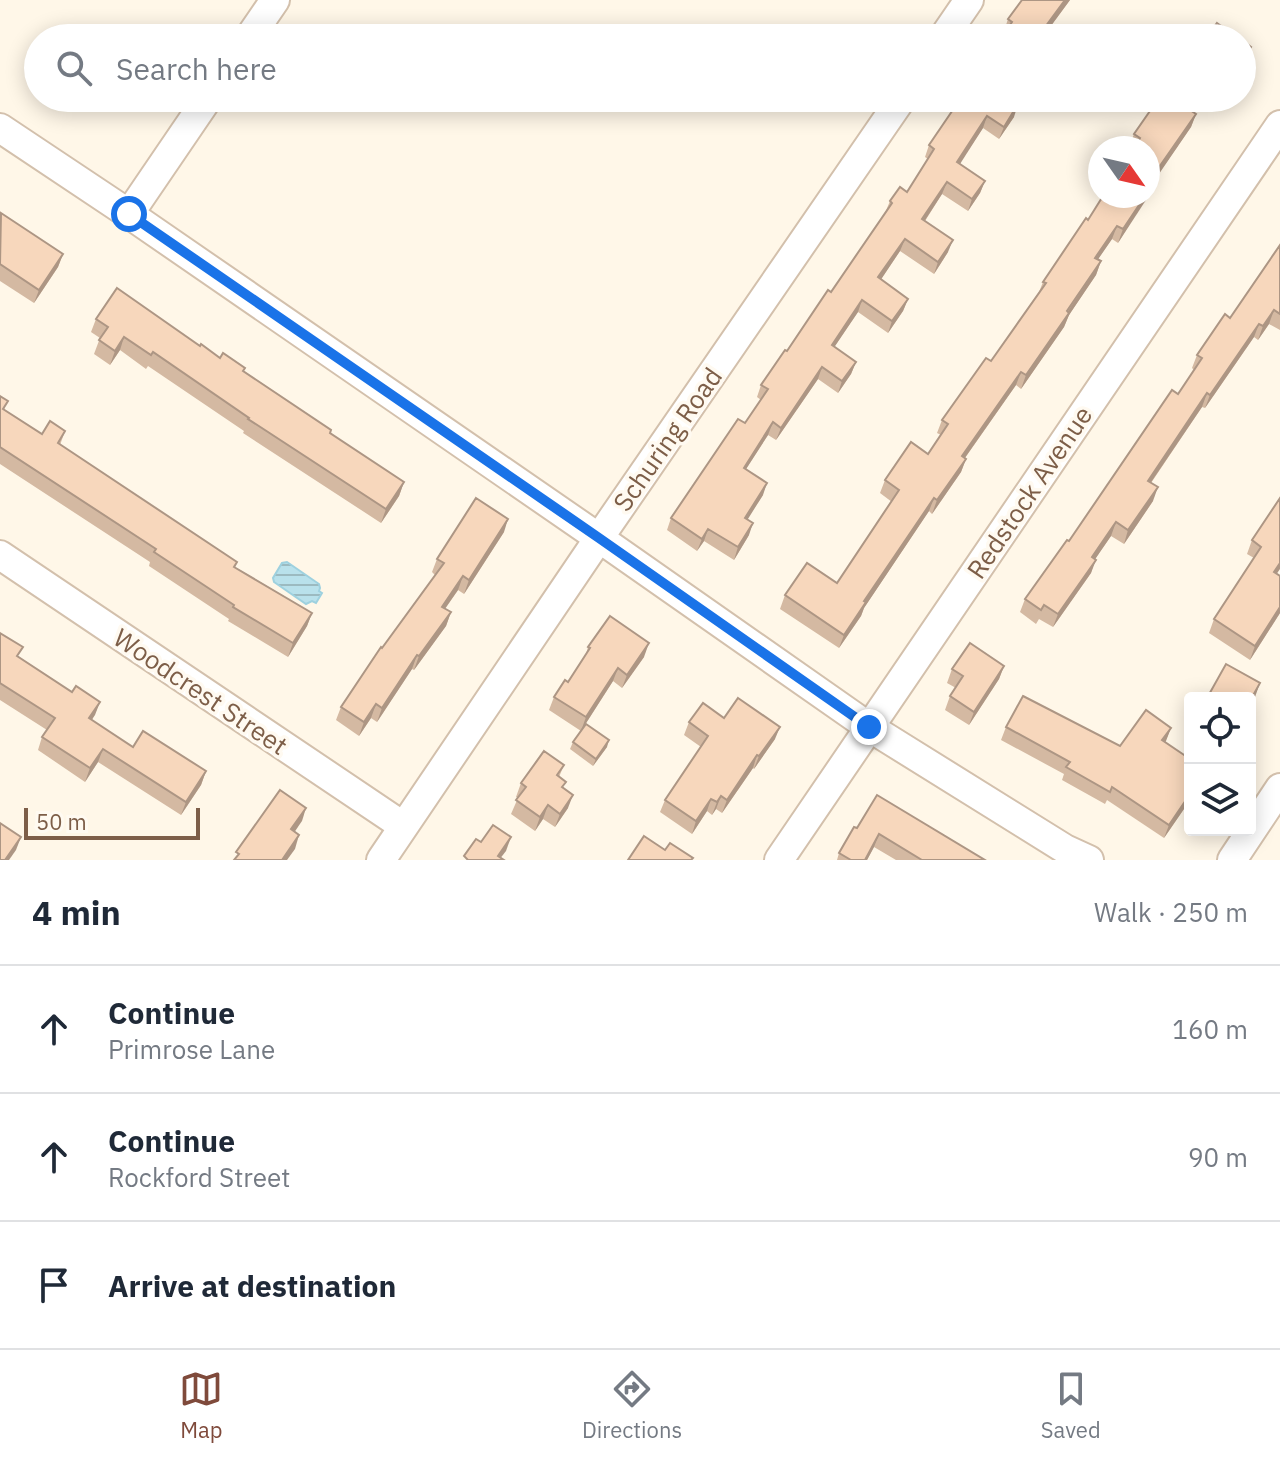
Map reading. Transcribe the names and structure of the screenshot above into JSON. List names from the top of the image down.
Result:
{
  "streets": {
    "street": ["Schuring Road", "Redstock Avenue", "Woodcrest Street"]
  },
  "crossings": [
    ["Schuring Road", "Woodcrest Street"]
  ],
  "scale_bar": "50 m",
  "north": "bottom right",
  "page": {
    "search": "Search here",
    "scale": "50 m",
    "heading": ["4 min", "Walk · 250 m"],
    "list": [
      ["Continue", "Primrose Lane", "160 m"],
      ["Continue", "Rockford Street", "90 m"],
      "Arrive at destination"
    ],
    "nav": ["Map", "Directions", "Saved"]
  }
}
